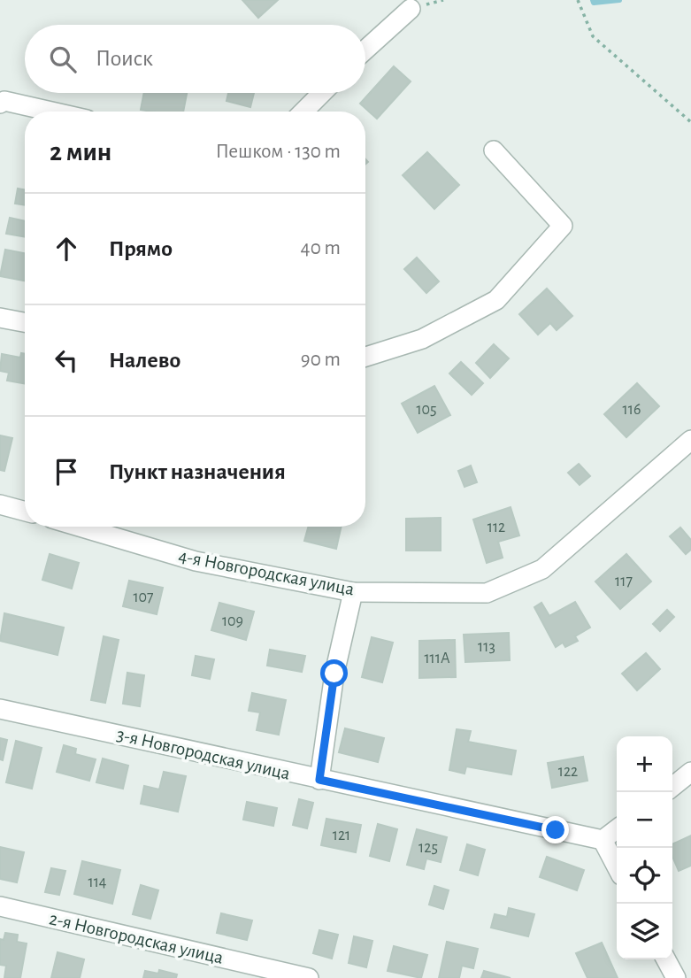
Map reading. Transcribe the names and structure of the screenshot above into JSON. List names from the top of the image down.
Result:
{
  "streets": {
    "street": ["4-я Новгородская улица", "3-я Новгородская улица", "2-я Новгородская улица"]
  },
  "house_numbers": [
    "105",
    "116",
    "112",
    "117",
    "107",
    "109",
    "113",
    "111А",
    "122",
    "121",
    "125",
    "114"
  ],
  "page": {
    "search": "Поиск",
    "heading": ["2 мин", "Пешком · 130 m"],
    "list": [
      ["Прямо", "40 m"],
      ["Налево", "90 m"],
      "Пункт назначения"
    ],
    "map_buttons": ["+", "−"]
  }
}
